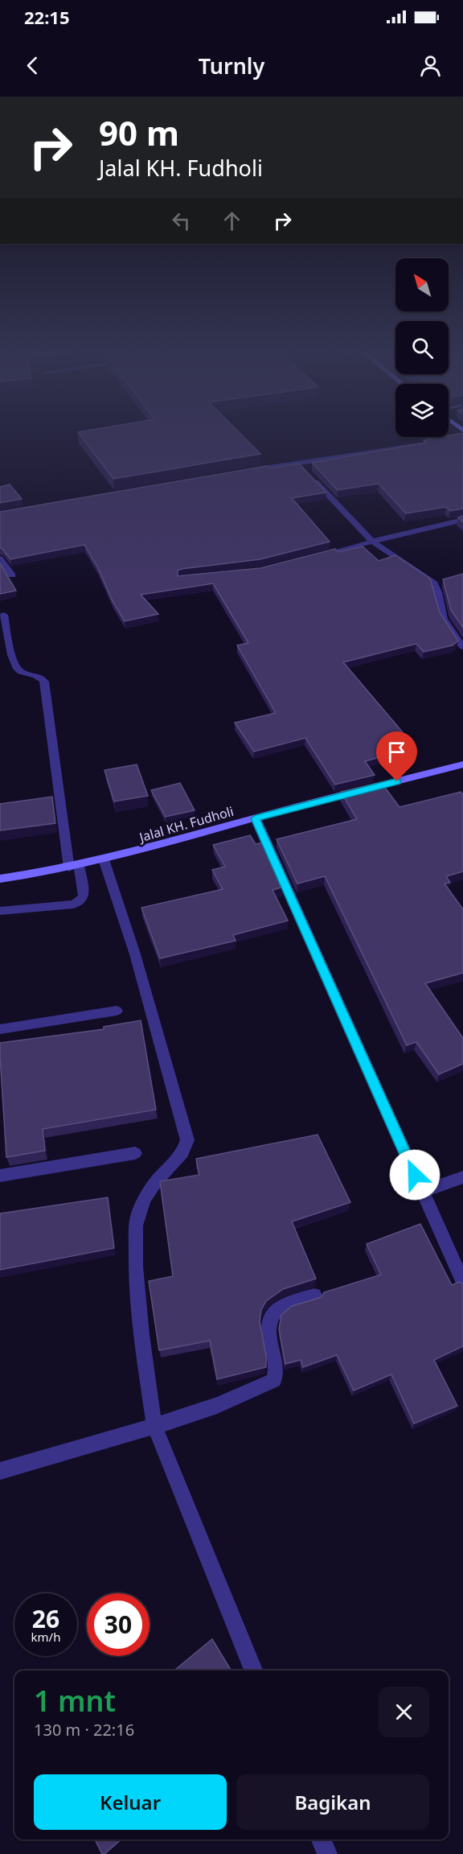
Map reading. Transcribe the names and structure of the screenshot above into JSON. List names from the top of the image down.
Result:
{
  "streets": {
    "main road": ["Jalal KH. Fudholi"]
  },
  "north": "top left",
  "page": {
    "status": "22:15",
    "header": "Turnly",
    "turn": ["90 m", "Jalal KH. Fudholi"],
    "speed": "26 km/h",
    "limit": "30",
    "heading": ["1 mnt", "130 m · 22:16"],
    "buttons": ["Keluar", "Bagikan"]
  }
}
